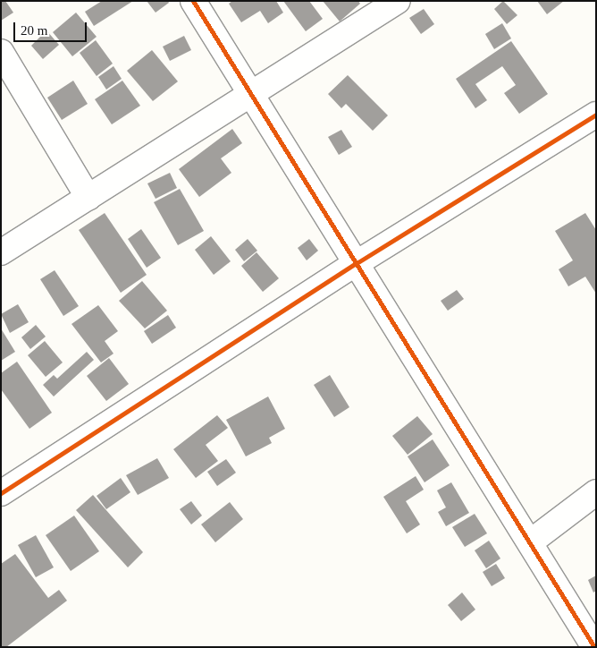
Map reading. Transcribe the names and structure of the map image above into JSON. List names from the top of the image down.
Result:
{
  "scale_bar": "20 m"
}
